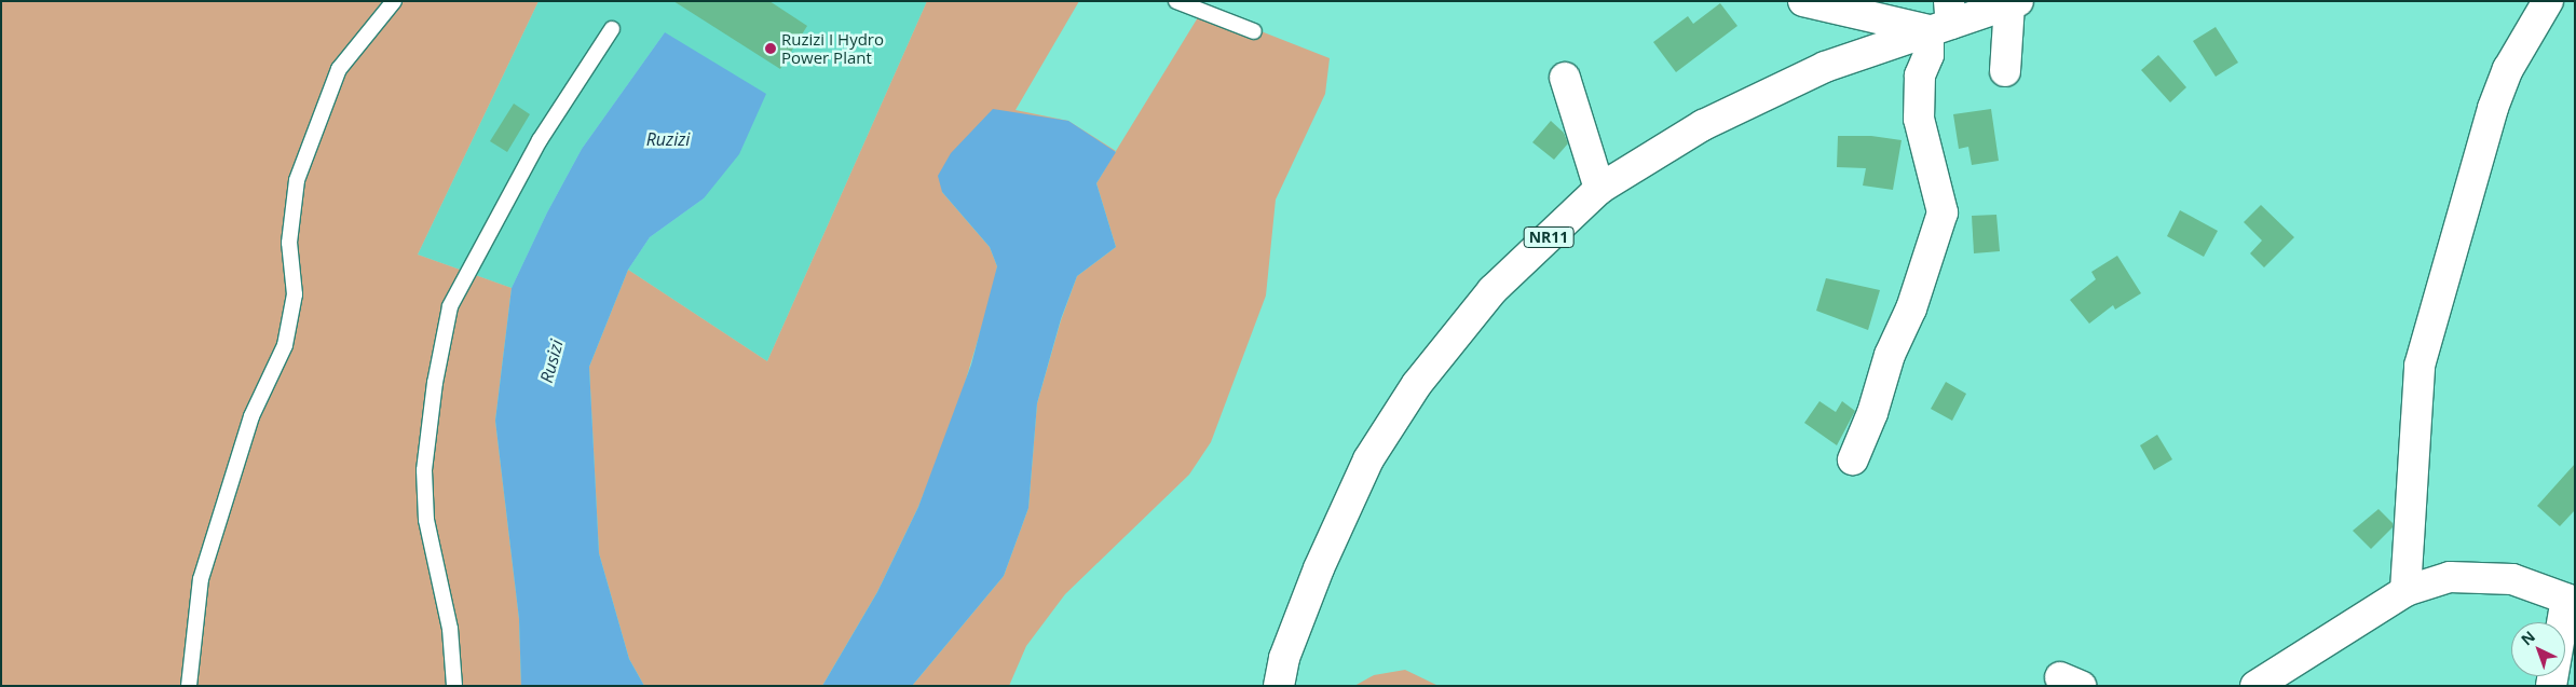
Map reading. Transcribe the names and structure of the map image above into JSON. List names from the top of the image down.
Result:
{
  "streets": {
    "main road": ["NR11"]
  },
  "water": ["Ruzizi", "Rusizi"],
  "places": ["Ruzizi I Hydro Power Plant"],
  "north": "top left"
}
